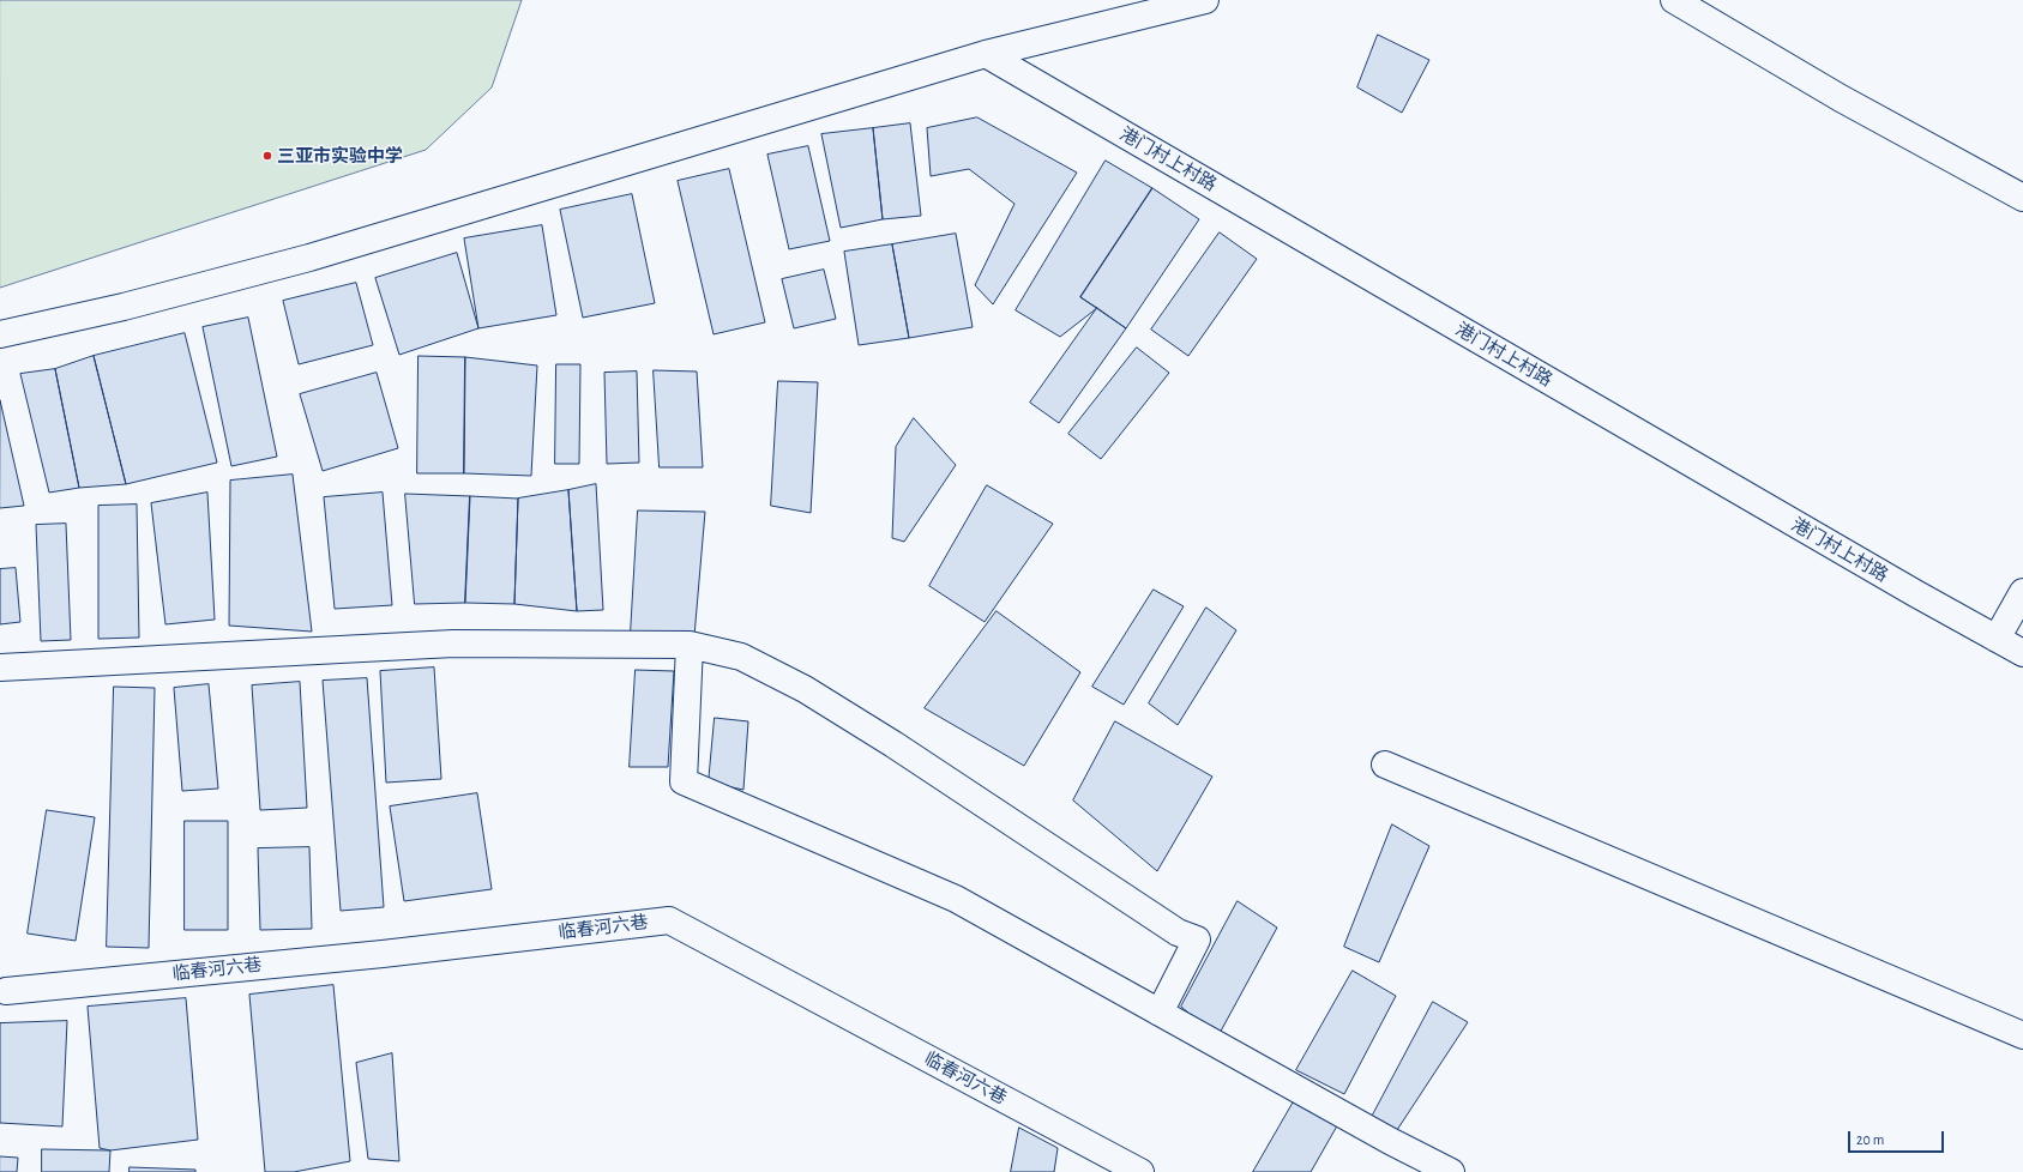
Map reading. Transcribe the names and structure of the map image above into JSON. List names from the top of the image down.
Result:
{
  "streets": {
    "street": ["港门村上村路", "临春河六巷"]
  },
  "places": ["三亚市实验中学"],
  "scale_bar": "20 m"
}
